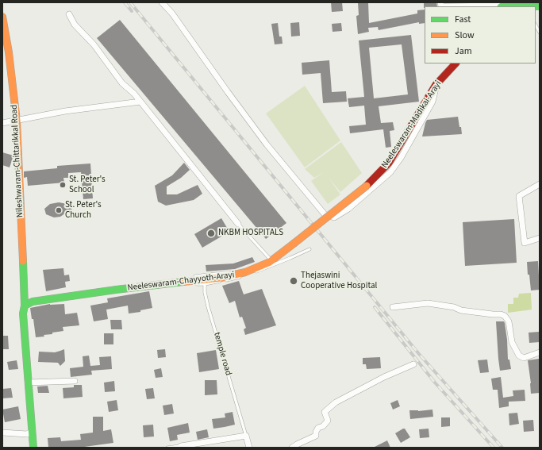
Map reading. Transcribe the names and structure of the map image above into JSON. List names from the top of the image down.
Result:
{
  "streets": {
    "main road": ["Neeleswaram-Madikai-Arayi", "Nileshwaram-Chittarikkal Road", "Neeleswaram-Chayyoth-Arayi"],
    "lane": ["temple road"]
  },
  "crossings": [
    ["Neeleswaram-Madikai-Arayi", "Neeleswaram-Chayyoth-Arayi"],
    ["Nileshwaram-Chittarikkal Road", "Neeleswaram-Chayyoth-Arayi"]
  ],
  "places": [
    "St. Peter's School",
    "St. Peter's Church",
    "NKBM HOSPITALS",
    "Thejaswini Cooperative Hospital"
  ],
  "legend": ["Fast", "Slow", "Jam"]
}
